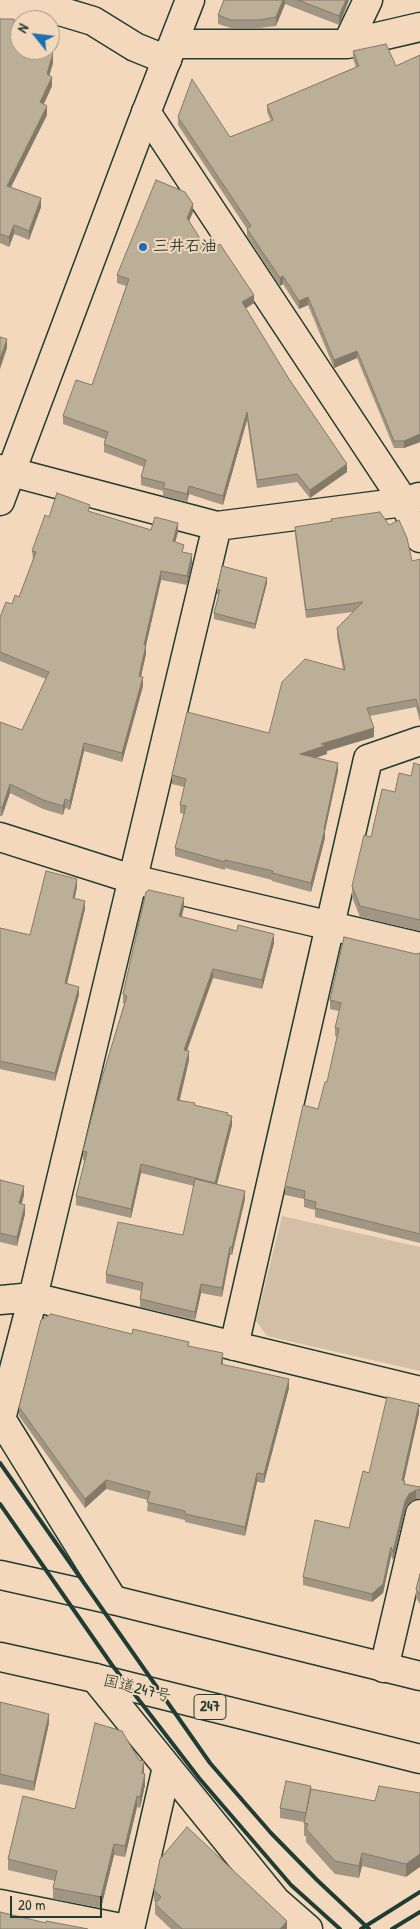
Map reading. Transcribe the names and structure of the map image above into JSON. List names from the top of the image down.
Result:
{
  "streets": {
    "main road": ["国道247号", "247"]
  },
  "places": ["三井石油"],
  "scale_bar": "20 m",
  "north": "top left"
}
